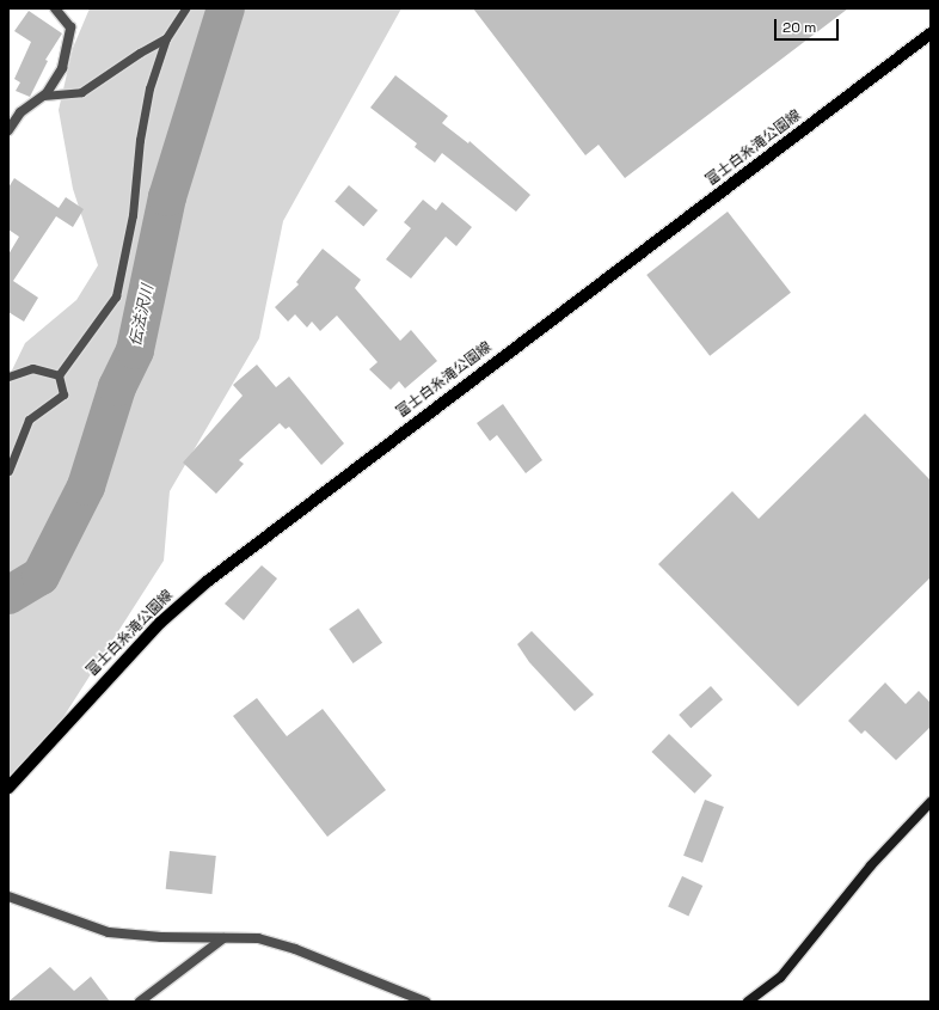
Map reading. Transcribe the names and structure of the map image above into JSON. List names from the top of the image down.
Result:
{
  "streets": {
    "main road": ["富士白糸滝公園線"]
  },
  "water": ["伝法沢川"],
  "scale_bar": "20 m"
}
